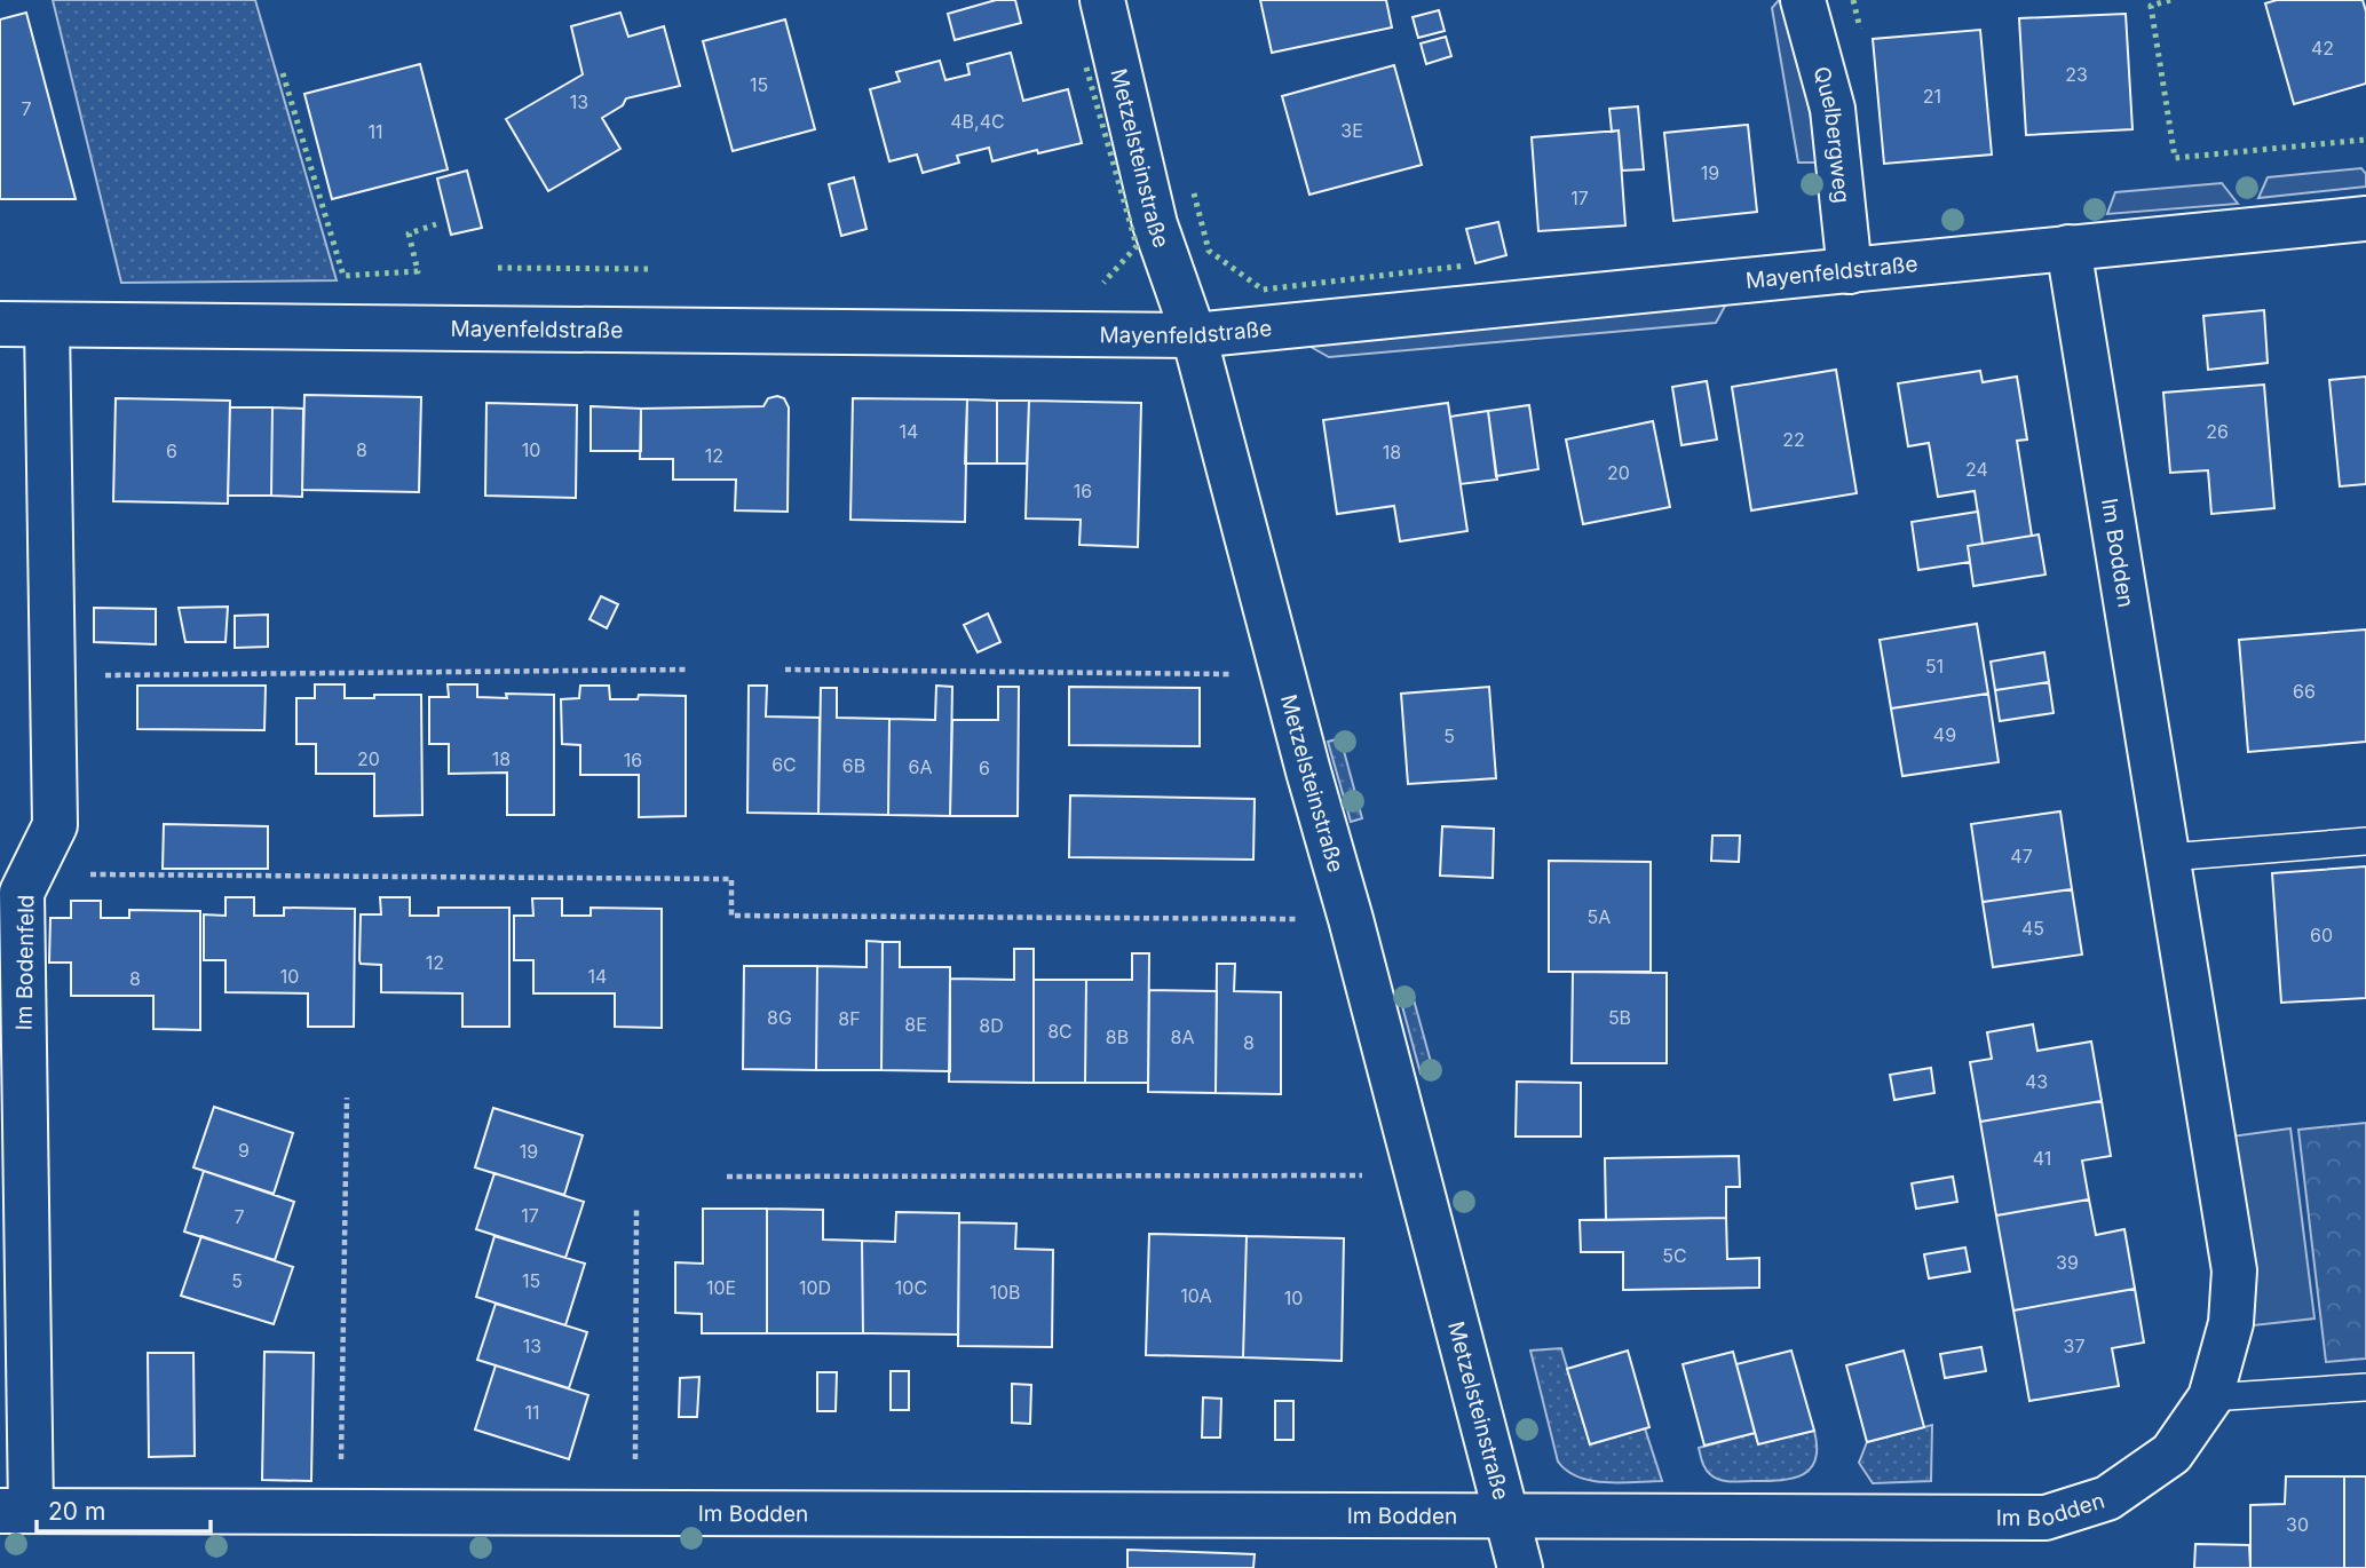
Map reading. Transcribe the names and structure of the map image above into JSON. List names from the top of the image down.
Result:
{
  "streets": {
    "street": [
      "Quelbergweg",
      "Metzelsteinstraße",
      "Mayenfeldstraße",
      "Im Bodden",
      "Im Bodenfeld"
    ]
  },
  "crossings": [
    ["Quelbergweg", "Mayenfeldstraße"],
    ["Metzelsteinstraße", "Mayenfeldstraße"],
    ["Metzelsteinstraße", "Im Bodden"],
    ["Mayenfeldstraße", "Im Bodden"],
    ["Mayenfeldstraße", "Im Bodenfeld"],
    ["Im Bodden", "Im Bodenfeld"]
  ],
  "house_numbers": [
    "42",
    "23",
    "15",
    "21",
    "13",
    "7",
    "4B,4C",
    "3E",
    "11",
    "19",
    "17",
    "14",
    "26",
    "22",
    "8",
    "10",
    "6",
    "18",
    "12",
    "24",
    "20",
    "16",
    "51",
    "66",
    "49",
    "5",
    "20",
    "18",
    "16",
    "6C",
    "6B",
    "6A",
    "6",
    "47",
    "5A",
    "45",
    "60",
    "12",
    "10",
    "14",
    "8",
    "8G",
    "5B",
    "8F",
    "8E",
    "8D",
    "8C",
    "8B",
    "8A",
    "8",
    "43",
    "9",
    "19",
    "41",
    "17",
    "7",
    "5C",
    "39",
    "5",
    "15",
    "10E",
    "10D",
    "10C",
    "10B",
    "10A",
    "10",
    "13",
    "37",
    "11",
    "30"
  ],
  "scale_bar": "20 m"
}
